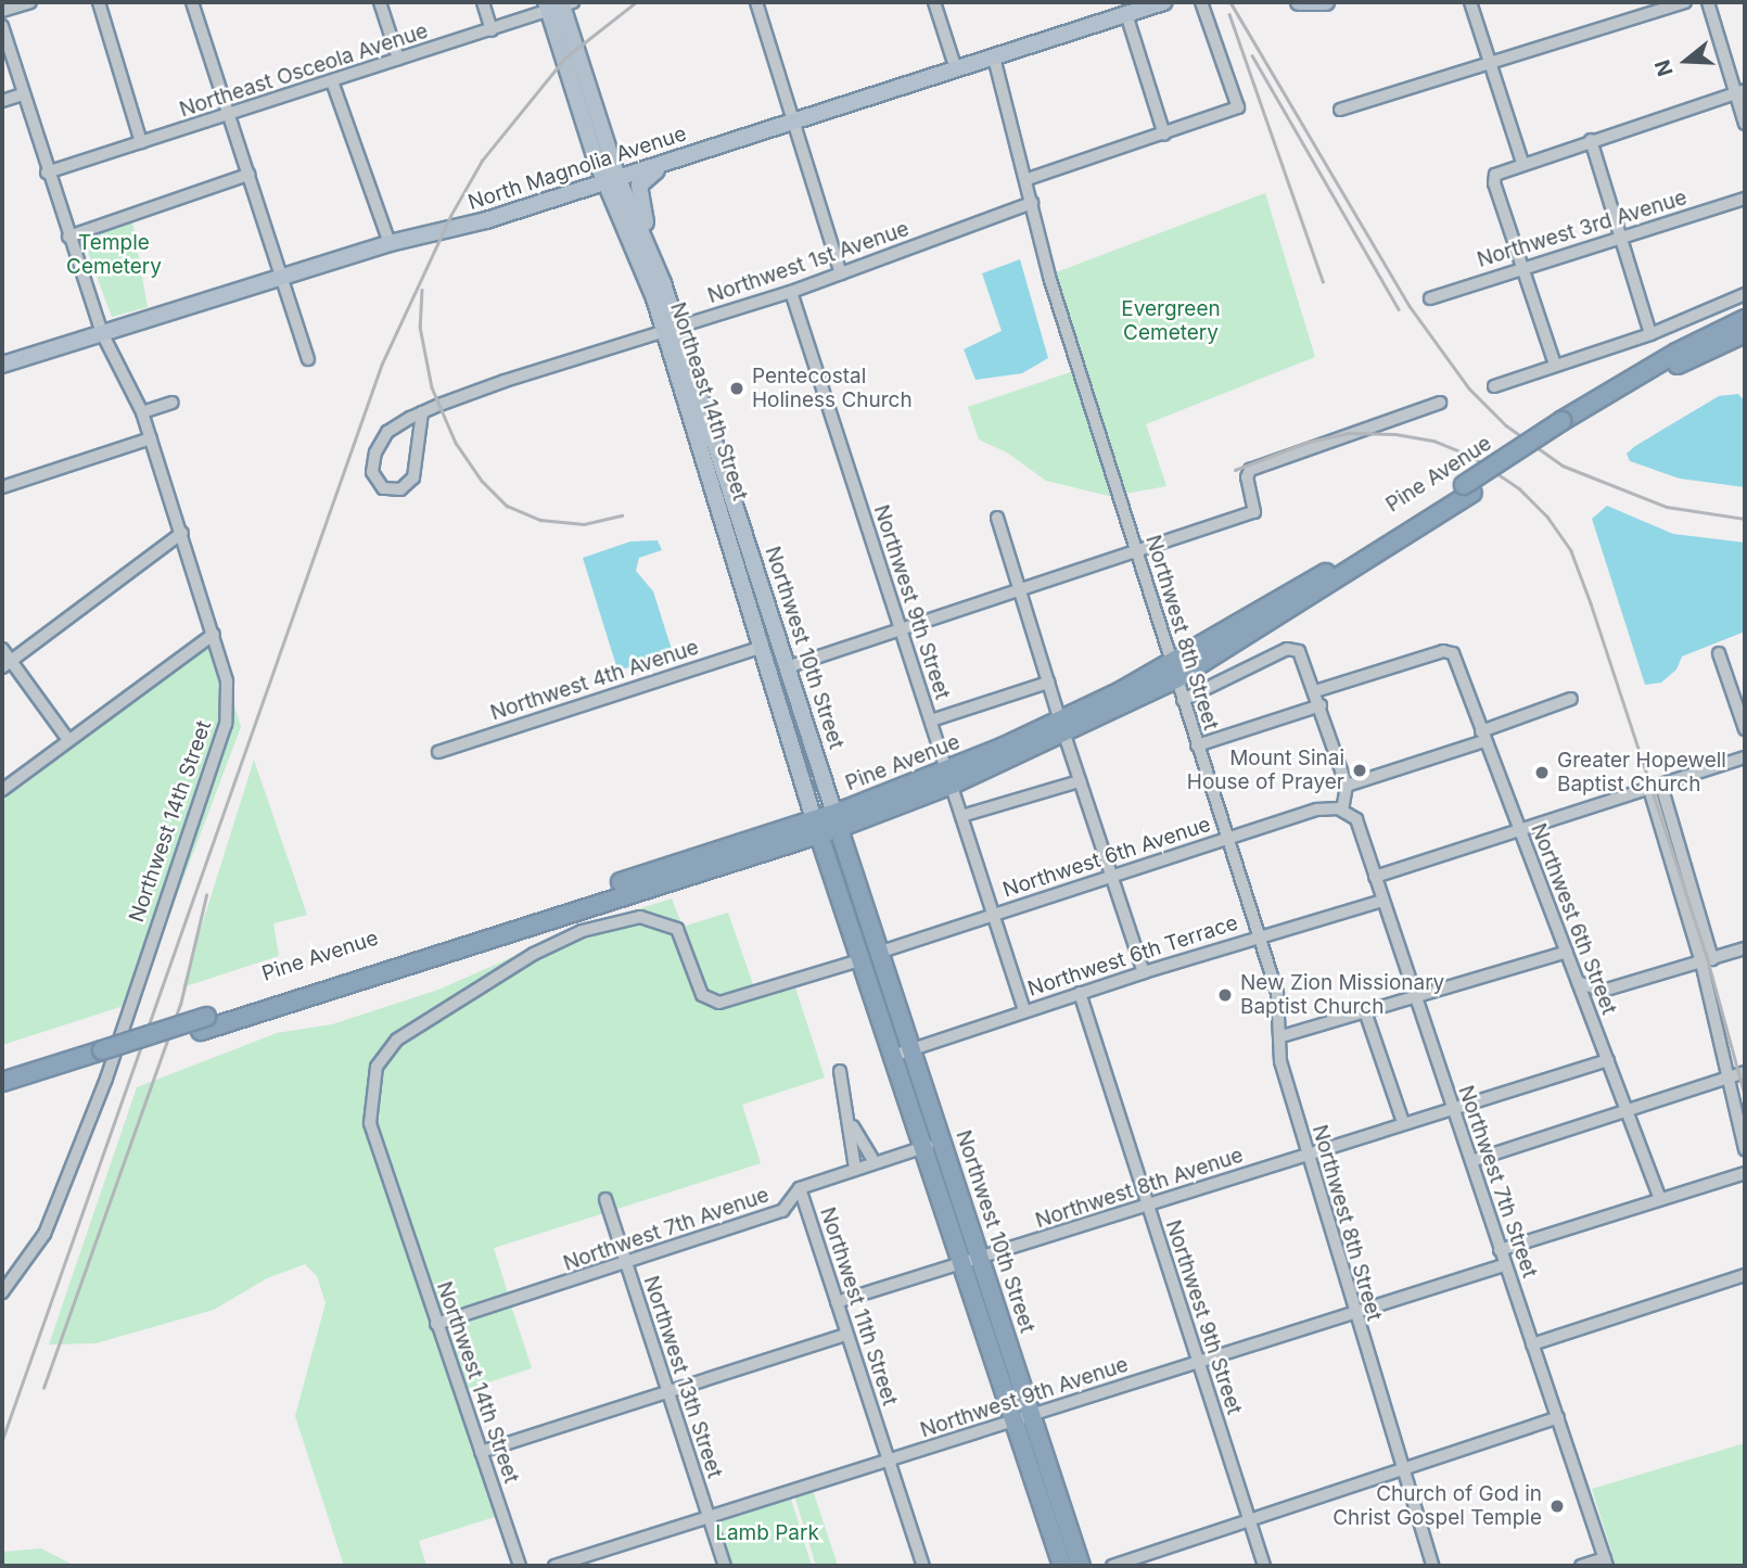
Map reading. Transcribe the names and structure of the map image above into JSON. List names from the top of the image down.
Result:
{
  "streets": {
    "highway": ["Pine Avenue", "Northwest 10th Street"],
    "main road": ["North Magnolia Avenue", "Northeast 14th Street"],
    "street": [
      "Northeast Osceola Avenue",
      "Northwest 3rd Avenue",
      "Northwest 1st Avenue",
      "Northwest 9th Street",
      "Northwest 8th Street",
      "Northwest 4th Avenue",
      "Northwest 14th Street",
      "Northwest 6th Avenue",
      "Northwest 6th Street",
      "Northwest 6th Terrace",
      "Northwest 7th Street",
      "Northwest 8th Avenue",
      "Northwest 7th Avenue",
      "Northwest 11th Street",
      "Northwest 13th Street",
      "Northwest 9th Avenue"
    ]
  },
  "crossings": [
    ["Northeast Osceola Avenue", "Northeast 14th Street"],
    ["North Magnolia Avenue", "Northeast 14th Street"],
    ["North Magnolia Avenue", "Northwest 8th Street"],
    ["North Magnolia Avenue", "Northwest 10th Street"],
    ["North Magnolia Avenue", "Northwest 14th Street"],
    ["Northwest 1st Avenue", "Northeast 14th Street"],
    ["Northwest 1st Avenue", "Northwest 9th Street"],
    ["Northwest 1st Avenue", "Northwest 8th Street"],
    ["Northwest 1st Avenue", "Northwest 10th Street"],
    ["Northeast 14th Street", "Pine Avenue"],
    ["Northeast 14th Street", "Northwest 10th Street"],
    ["Northeast 14th Street", "Northwest 4th Avenue"],
    ["Pine Avenue", "Northwest 9th Street"],
    ["Pine Avenue", "Northwest 8th Street"],
    ["Pine Avenue", "Northwest 10th Street"],
    ["Northwest 9th Street", "Northwest 6th Avenue"],
    ["Northwest 9th Street", "Northwest 6th Terrace"],
    ["Northwest 9th Street", "Northwest 8th Avenue"],
    ["Northwest 9th Street", "Northwest 9th Avenue"],
    ["Northwest 8th Street", "Northwest 6th Avenue"],
    ["Northwest 8th Street", "Northwest 6th Terrace"],
    ["Northwest 8th Street", "Northwest 8th Avenue"],
    ["Northwest 8th Street", "Northwest 9th Avenue"],
    ["Northwest 10th Street", "Northwest 14th Street"],
    ["Northwest 10th Street", "Northwest 6th Avenue"],
    ["Northwest 10th Street", "Northwest 6th Terrace"],
    ["Northwest 10th Street", "Northwest 8th Avenue"],
    ["Northwest 10th Street", "Northwest 7th Avenue"],
    ["Northwest 10th Street", "Northwest 9th Avenue"],
    ["Northwest 14th Street", "Northwest 7th Avenue"],
    ["Northwest 6th Avenue", "Northwest 7th Street"],
    ["Northwest 6th Street", "Northwest 8th Avenue"],
    ["Northwest 6th Terrace", "Northwest 7th Street"],
    ["Northwest 7th Street", "Northwest 8th Avenue"],
    ["Northwest 7th Street", "Northwest 9th Avenue"],
    ["Northwest 8th Avenue", "Northwest 11th Street"],
    ["Northwest 7th Avenue", "Northwest 11th Street"],
    ["Northwest 7th Avenue", "Northwest 13th Street"],
    ["Northwest 11th Street", "Northwest 9th Avenue"],
    ["Northwest 13th Street", "Northwest 9th Avenue"]
  ],
  "parks": ["Temple Cemetery", "Evergreen Cemetery", "Lamb Park"],
  "places": [
    "Pentecostal Holiness Church",
    "Mount Sinai House of Prayer",
    "Greater Hopewell Baptist Church",
    "New Zion Missionary Baptist Church",
    "Church of God in Christ Gospel Temple"
  ],
  "north": "left"
}
